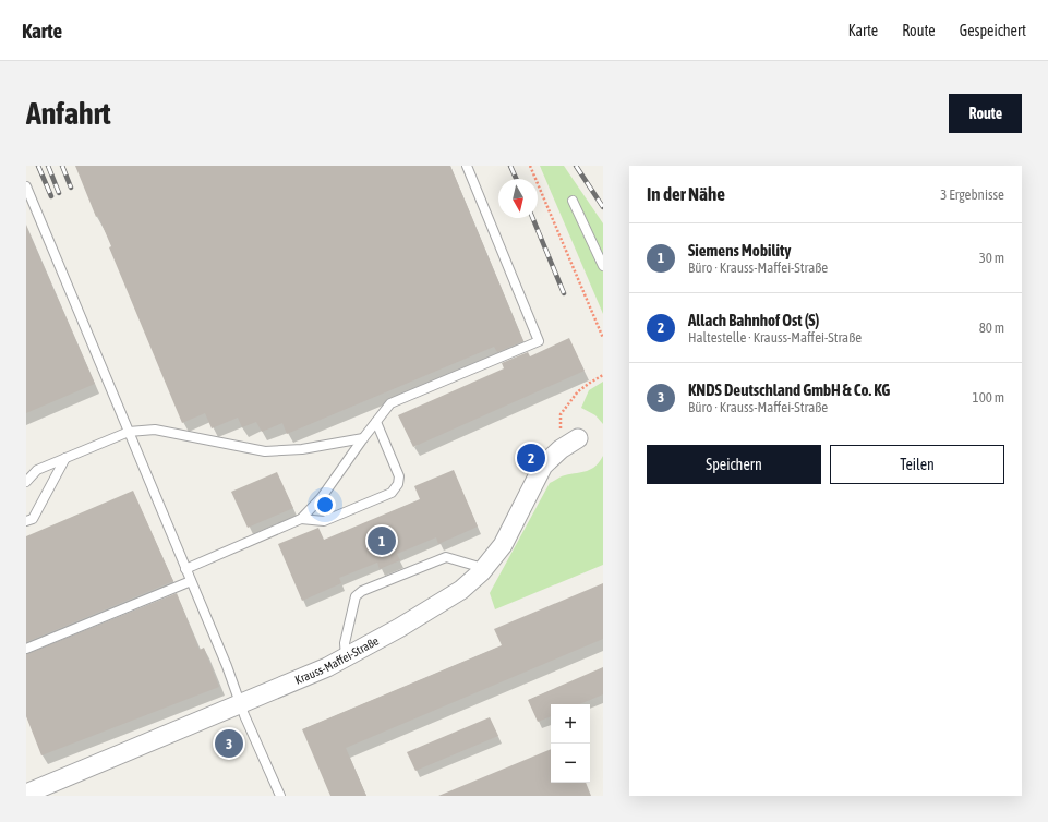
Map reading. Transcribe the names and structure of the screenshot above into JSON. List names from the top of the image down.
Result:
{
  "streets": {
    "street": ["Krauss-Maffei-Straße"]
  },
  "north": "bottom",
  "page": {
    "header": "Karte",
    "nav": ["Karte", "Route", "Gespeichert"],
    "buttons": [
      "Route",
      ["Speichern", "Teilen"]
    ],
    "title": "Anfahrt",
    "heading": ["In der Nähe", "3 Ergebnisse"],
    "list": [
      {
        "mark": "1",
        "name": "Siemens Mobility",
        "note": "Büro · Krauss-Maffei-Straße",
        "value": "30 m"
      },
      {
        "mark": "2",
        "name": "Allach Bahnhof Ost (S)",
        "note": "Haltestelle · Krauss-Maffei-Straße",
        "value": "80 m"
      },
      {
        "mark": "3",
        "name": "KNDS Deutschland GmbH & Co. KG",
        "note": "Büro · Krauss-Maffei-Straße",
        "value": "100 m"
      }
    ],
    "pins": ["2", "1", "3"],
    "map_buttons": ["+", "−"]
  }
}
